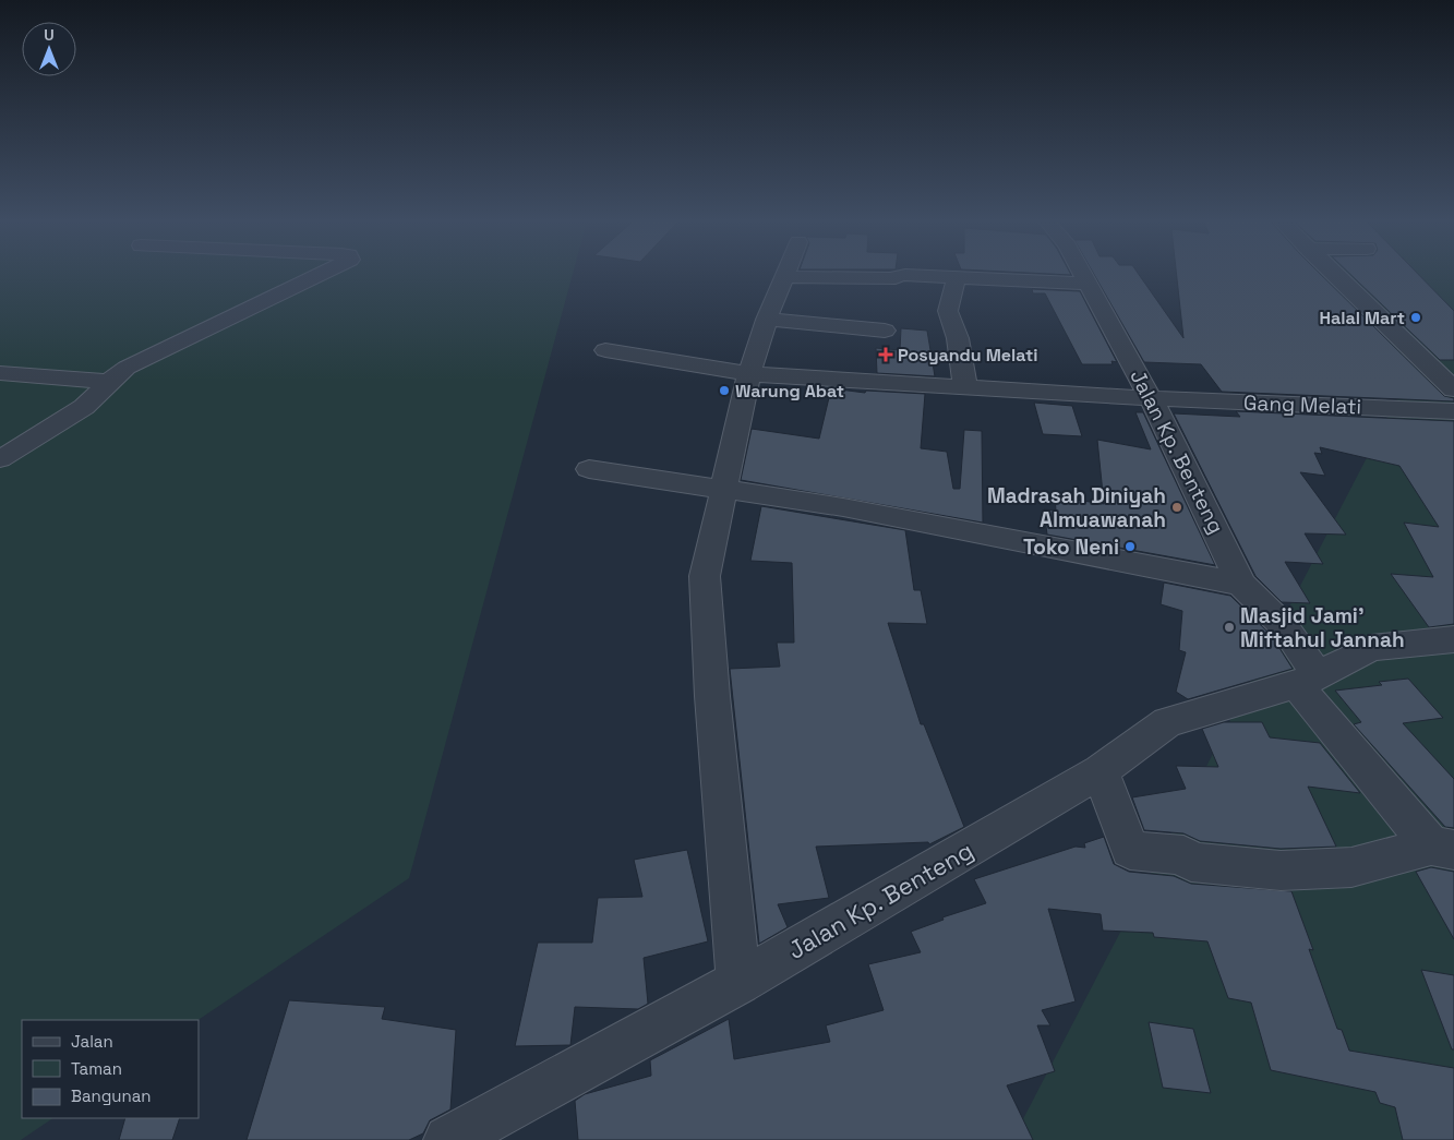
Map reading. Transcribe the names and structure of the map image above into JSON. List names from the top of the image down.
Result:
{
  "streets": {
    "street": ["Gang Melati", "Jalan Kp. Benteng"]
  },
  "crossings": [
    ["Gang Melati", "Jalan Kp. Benteng"]
  ],
  "places": {
    "other": [
      "Halal Mart",
      "Warung Abat",
      "Madrasah Diniyah Almuawanah",
      "Toko Neni",
      "Masjid Jami' Miftahul Jannah"
    ],
    "health": ["Posyandu Melati"]
  },
  "legend": ["Jalan", "Taman", "Bangunan"],
  "north": "top"
}
